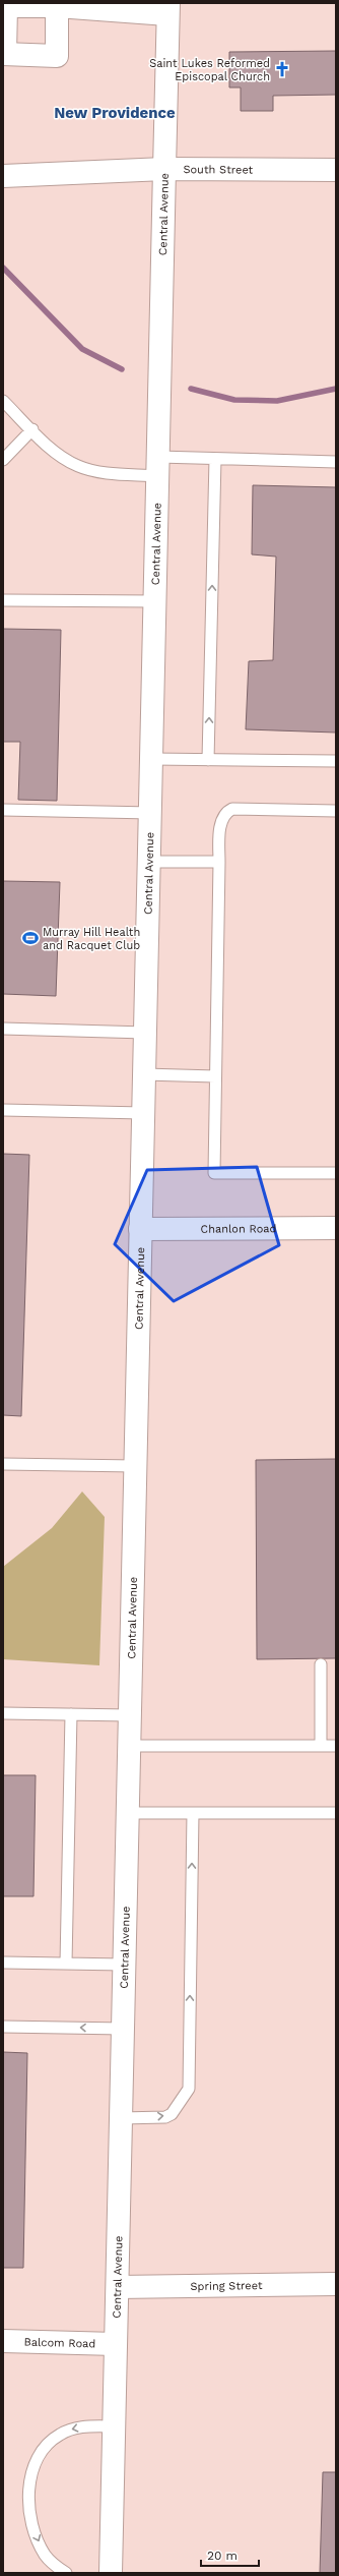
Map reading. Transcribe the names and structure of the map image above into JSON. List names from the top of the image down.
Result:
{
  "streets": {
    "street": [
      "South Street",
      "Central Avenue",
      "Chanlon Road",
      "Spring Street",
      "Balcom Road"
    ]
  },
  "crossings": [
    ["South Street", "Central Avenue"],
    ["Central Avenue", "Chanlon Road"],
    ["Central Avenue", "Spring Street"],
    ["Central Avenue", "Balcom Road"]
  ],
  "districts": ["New Providence"],
  "places": {
    "church": ["Saint Lukes Reformed Episcopal Church"],
    "sports": ["Murray Hill Health and Racquet Club"]
  },
  "scale_bar": "20 m"
}
